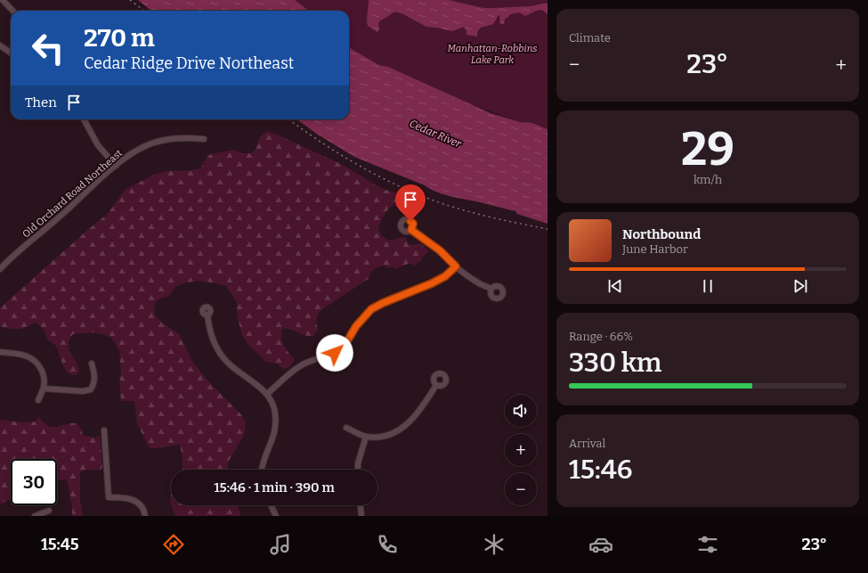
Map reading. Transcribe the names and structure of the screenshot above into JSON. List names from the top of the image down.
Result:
{
  "streets": {
    "street": ["Old Orchard Road Northeast"]
  },
  "water": ["Cedar River"],
  "parks": ["Manhattan-Robbins Lake Park"],
  "page": {
    "tile": [
      "Climate",
      ["29", "km/h"],
      ["Range · 66%", "330 km"],
      ["Arrival", "15:46"]
    ],
    "turn": ["270 m", "Cedar Ridge Drive Northeast"],
    "heat": ["−", "23°", "+"],
    "then": "Then",
    "song": ["Northbound", "June Harbor"],
    "map_buttons": ["+", "−"],
    "limit": "30",
    "trip": "15:46 · 1 min · 390 m",
    "tabs": ["15:45", "23°"]
  }
}
